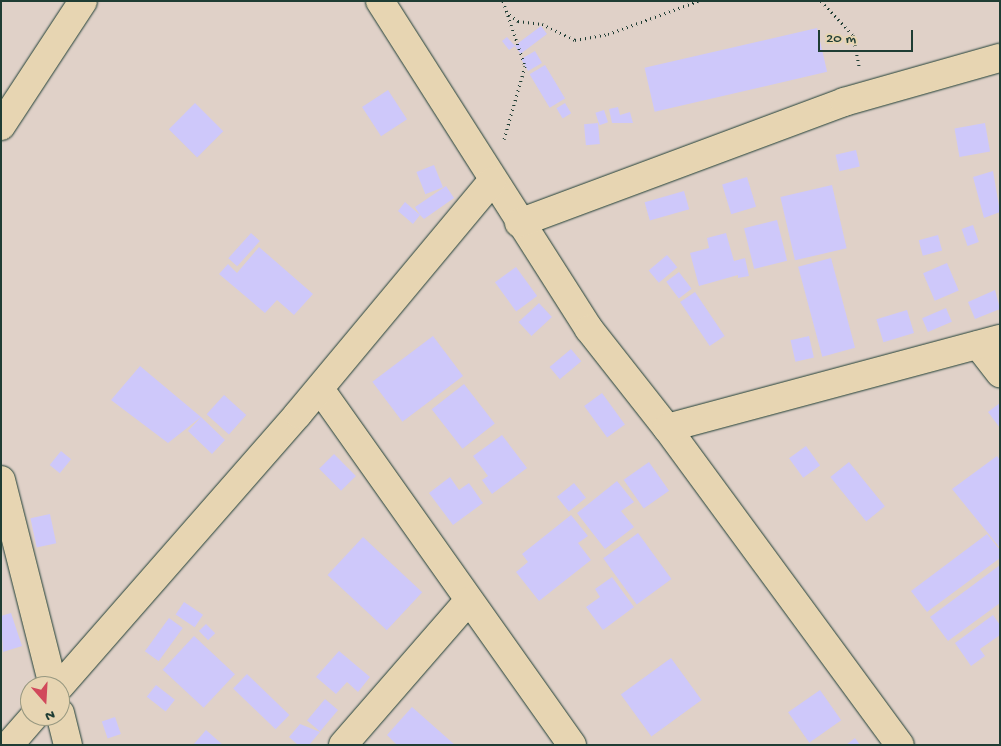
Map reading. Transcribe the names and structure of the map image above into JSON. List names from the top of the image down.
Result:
{
  "scale_bar": "20 m",
  "north": "bottom"
}
